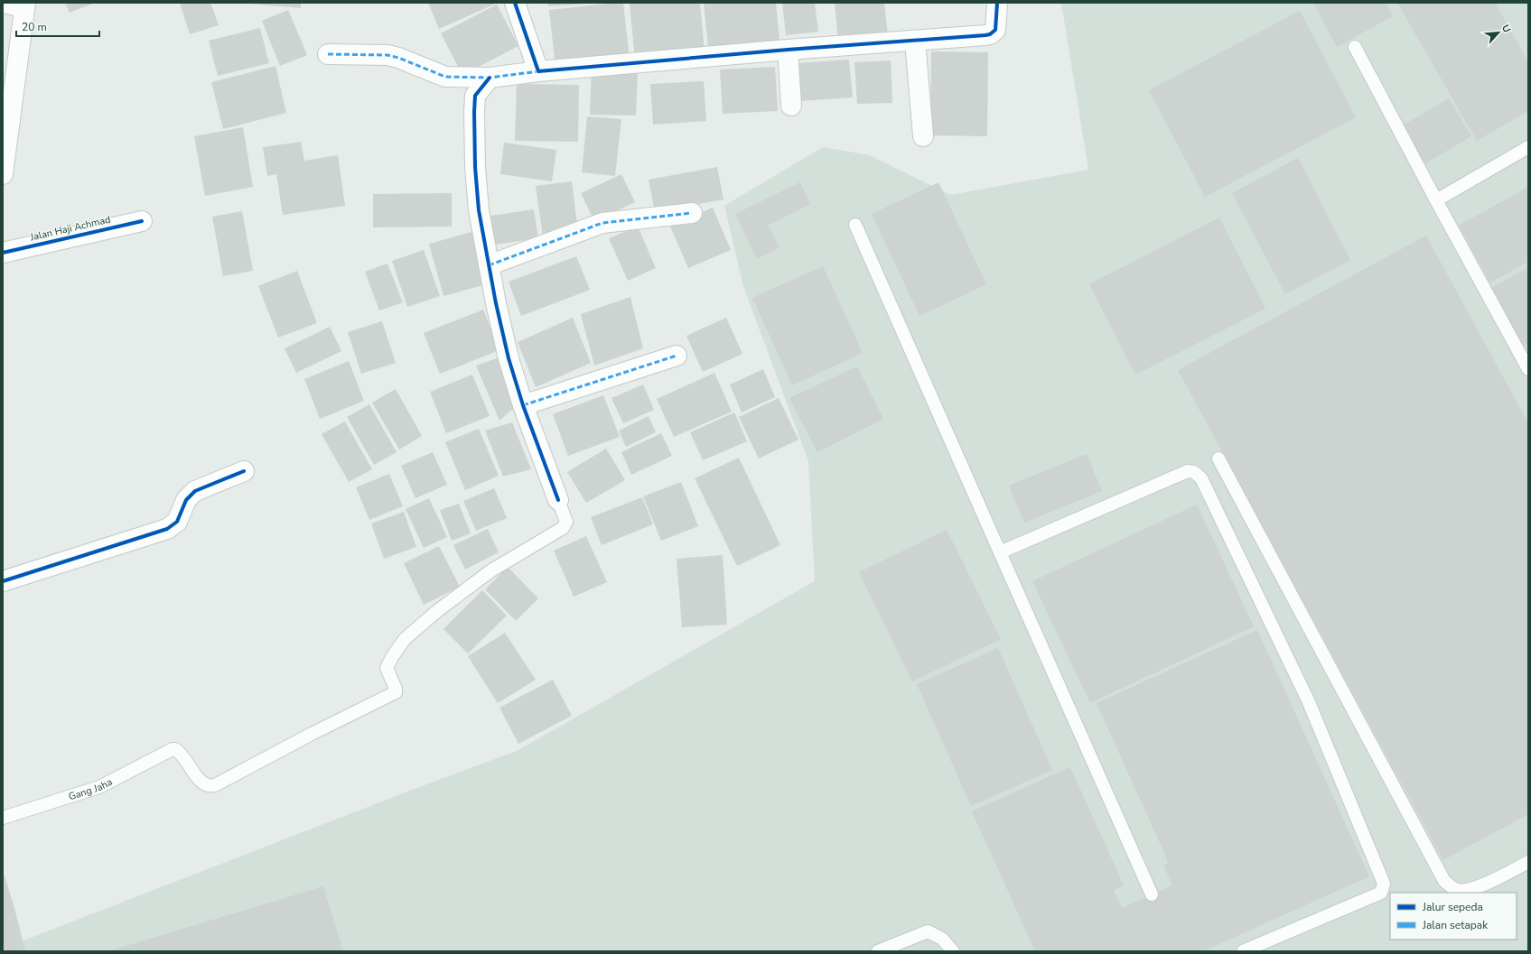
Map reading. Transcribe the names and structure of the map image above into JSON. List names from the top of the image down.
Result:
{
  "streets": {
    "street": ["Jalan Haji Achmad"],
    "lane": ["Gang Jaha"]
  },
  "legend": ["Jalur sepeda", "Jalan setapak"],
  "scale_bar": "20 m",
  "north": "top right"
}
